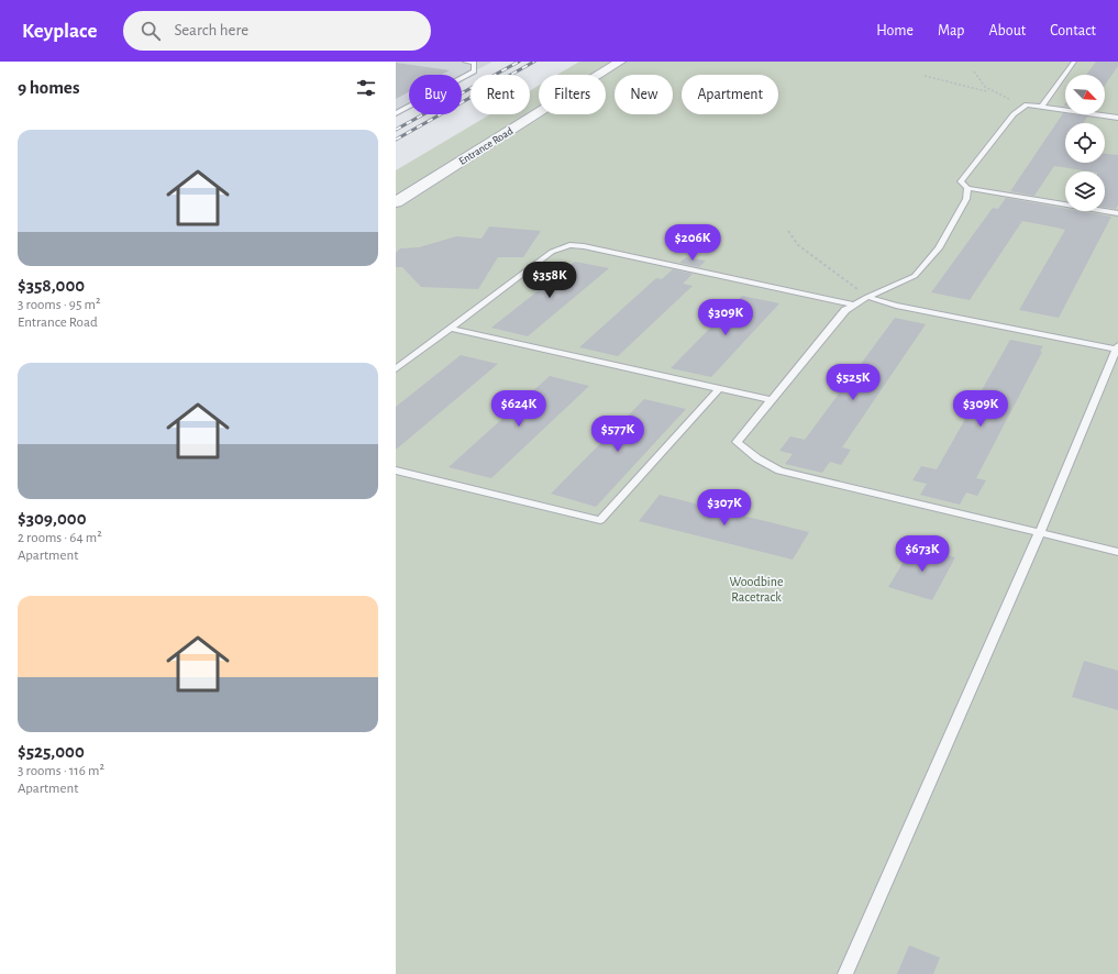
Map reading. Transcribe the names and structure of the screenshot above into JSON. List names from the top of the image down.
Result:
{
  "streets": {
    "street": ["Entrance Road"]
  },
  "parks": ["Woodbine Racetrack"],
  "north": "bottom right",
  "page": {
    "header": "Keyplace",
    "search": "Search here",
    "nav": [
      "Home",
      "Map",
      "About",
      "Contact"
    ],
    "heading": "9 homes",
    "chip": [
      "Buy",
      "Rent",
      "Filters",
      "New",
      "Apartment"
    ],
    "list": [
      {
        "name": "$358,000",
        "note": "3 rooms · 95 m² · Entrance Road"
      },
      {
        "name": "$309,000",
        "note": "2 rooms · 64 m² · Apartment"
      },
      {
        "name": "$525,000",
        "note": "3 rooms · 116 m² · Apartment"
      }
    ],
    "price": [
      "$206K",
      "$358K",
      "$309K",
      "$525K",
      "$624K",
      "$309K",
      "$577K",
      "$307K",
      "$673K"
    ]
  }
}
